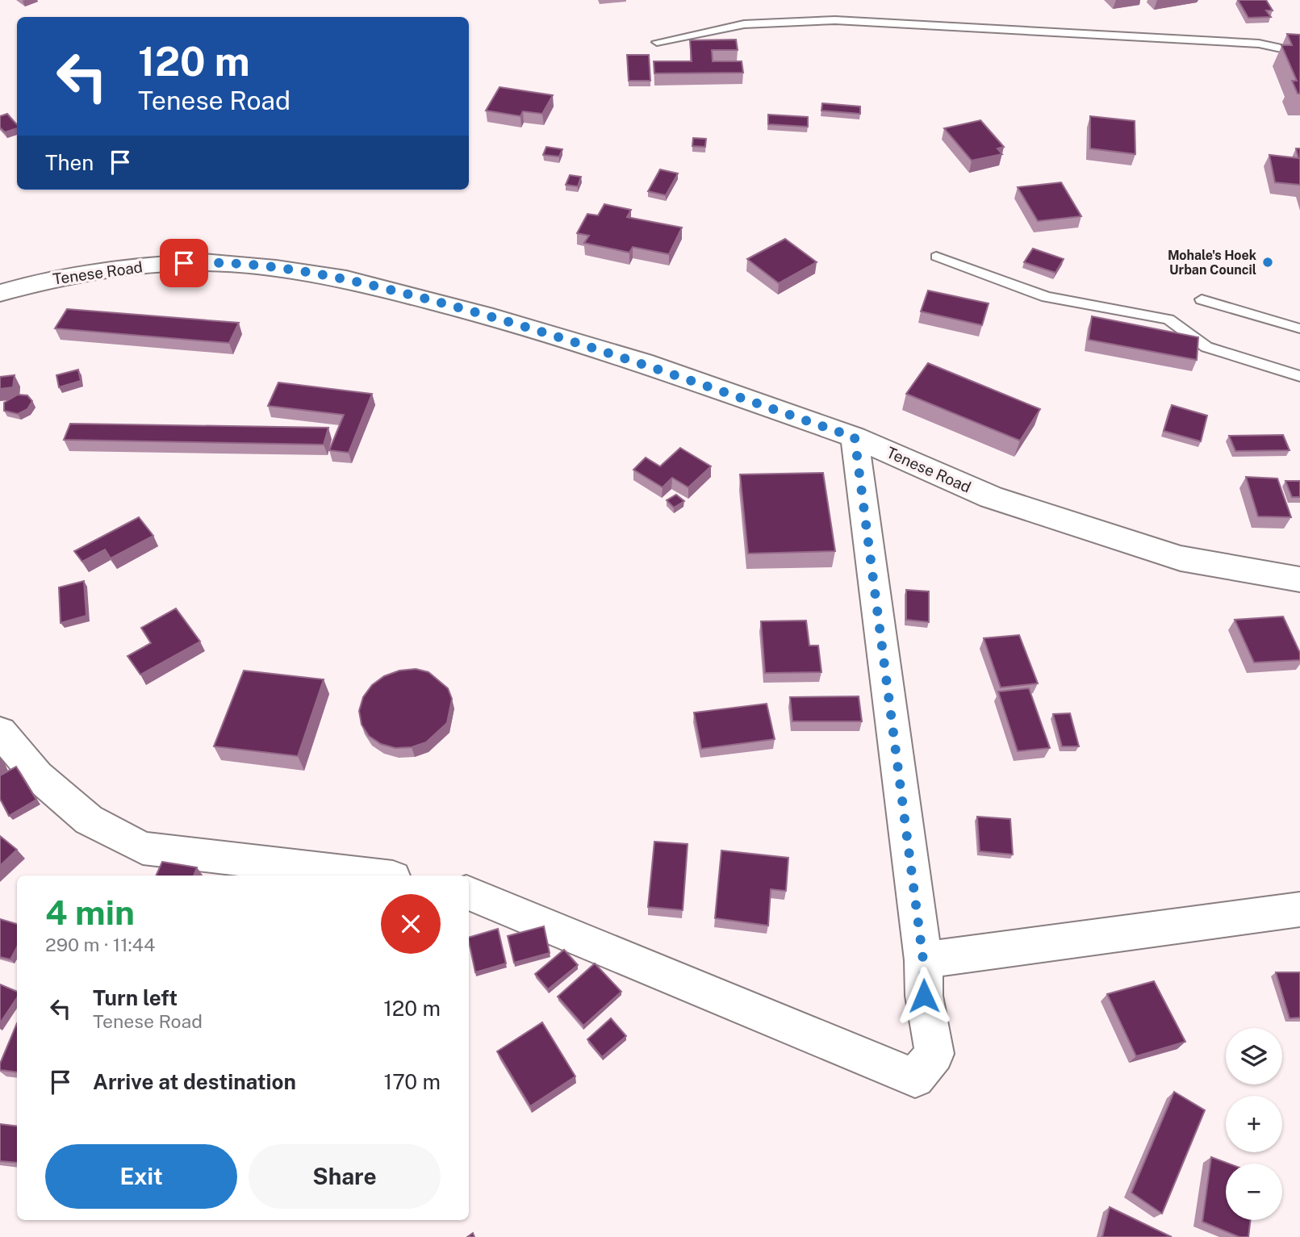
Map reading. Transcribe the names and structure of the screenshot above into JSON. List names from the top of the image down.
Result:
{
  "streets": {
    "street": ["Tenese Road"]
  },
  "places": ["Mohale's Hoek Urban Council"],
  "page": {
    "turn": ["120 m", "Tenese Road"],
    "then": "Then",
    "heading": ["4 min", "290 m · 11:44"],
    "list": [
      {
        "name": "Turn left",
        "note": "Tenese Road",
        "value": "120 m"
      },
      {
        "name": "Arrive at destination",
        "value": "170 m"
      }
    ],
    "map_buttons": ["+", "−"],
    "buttons": ["Exit", "Share"]
  }
}
